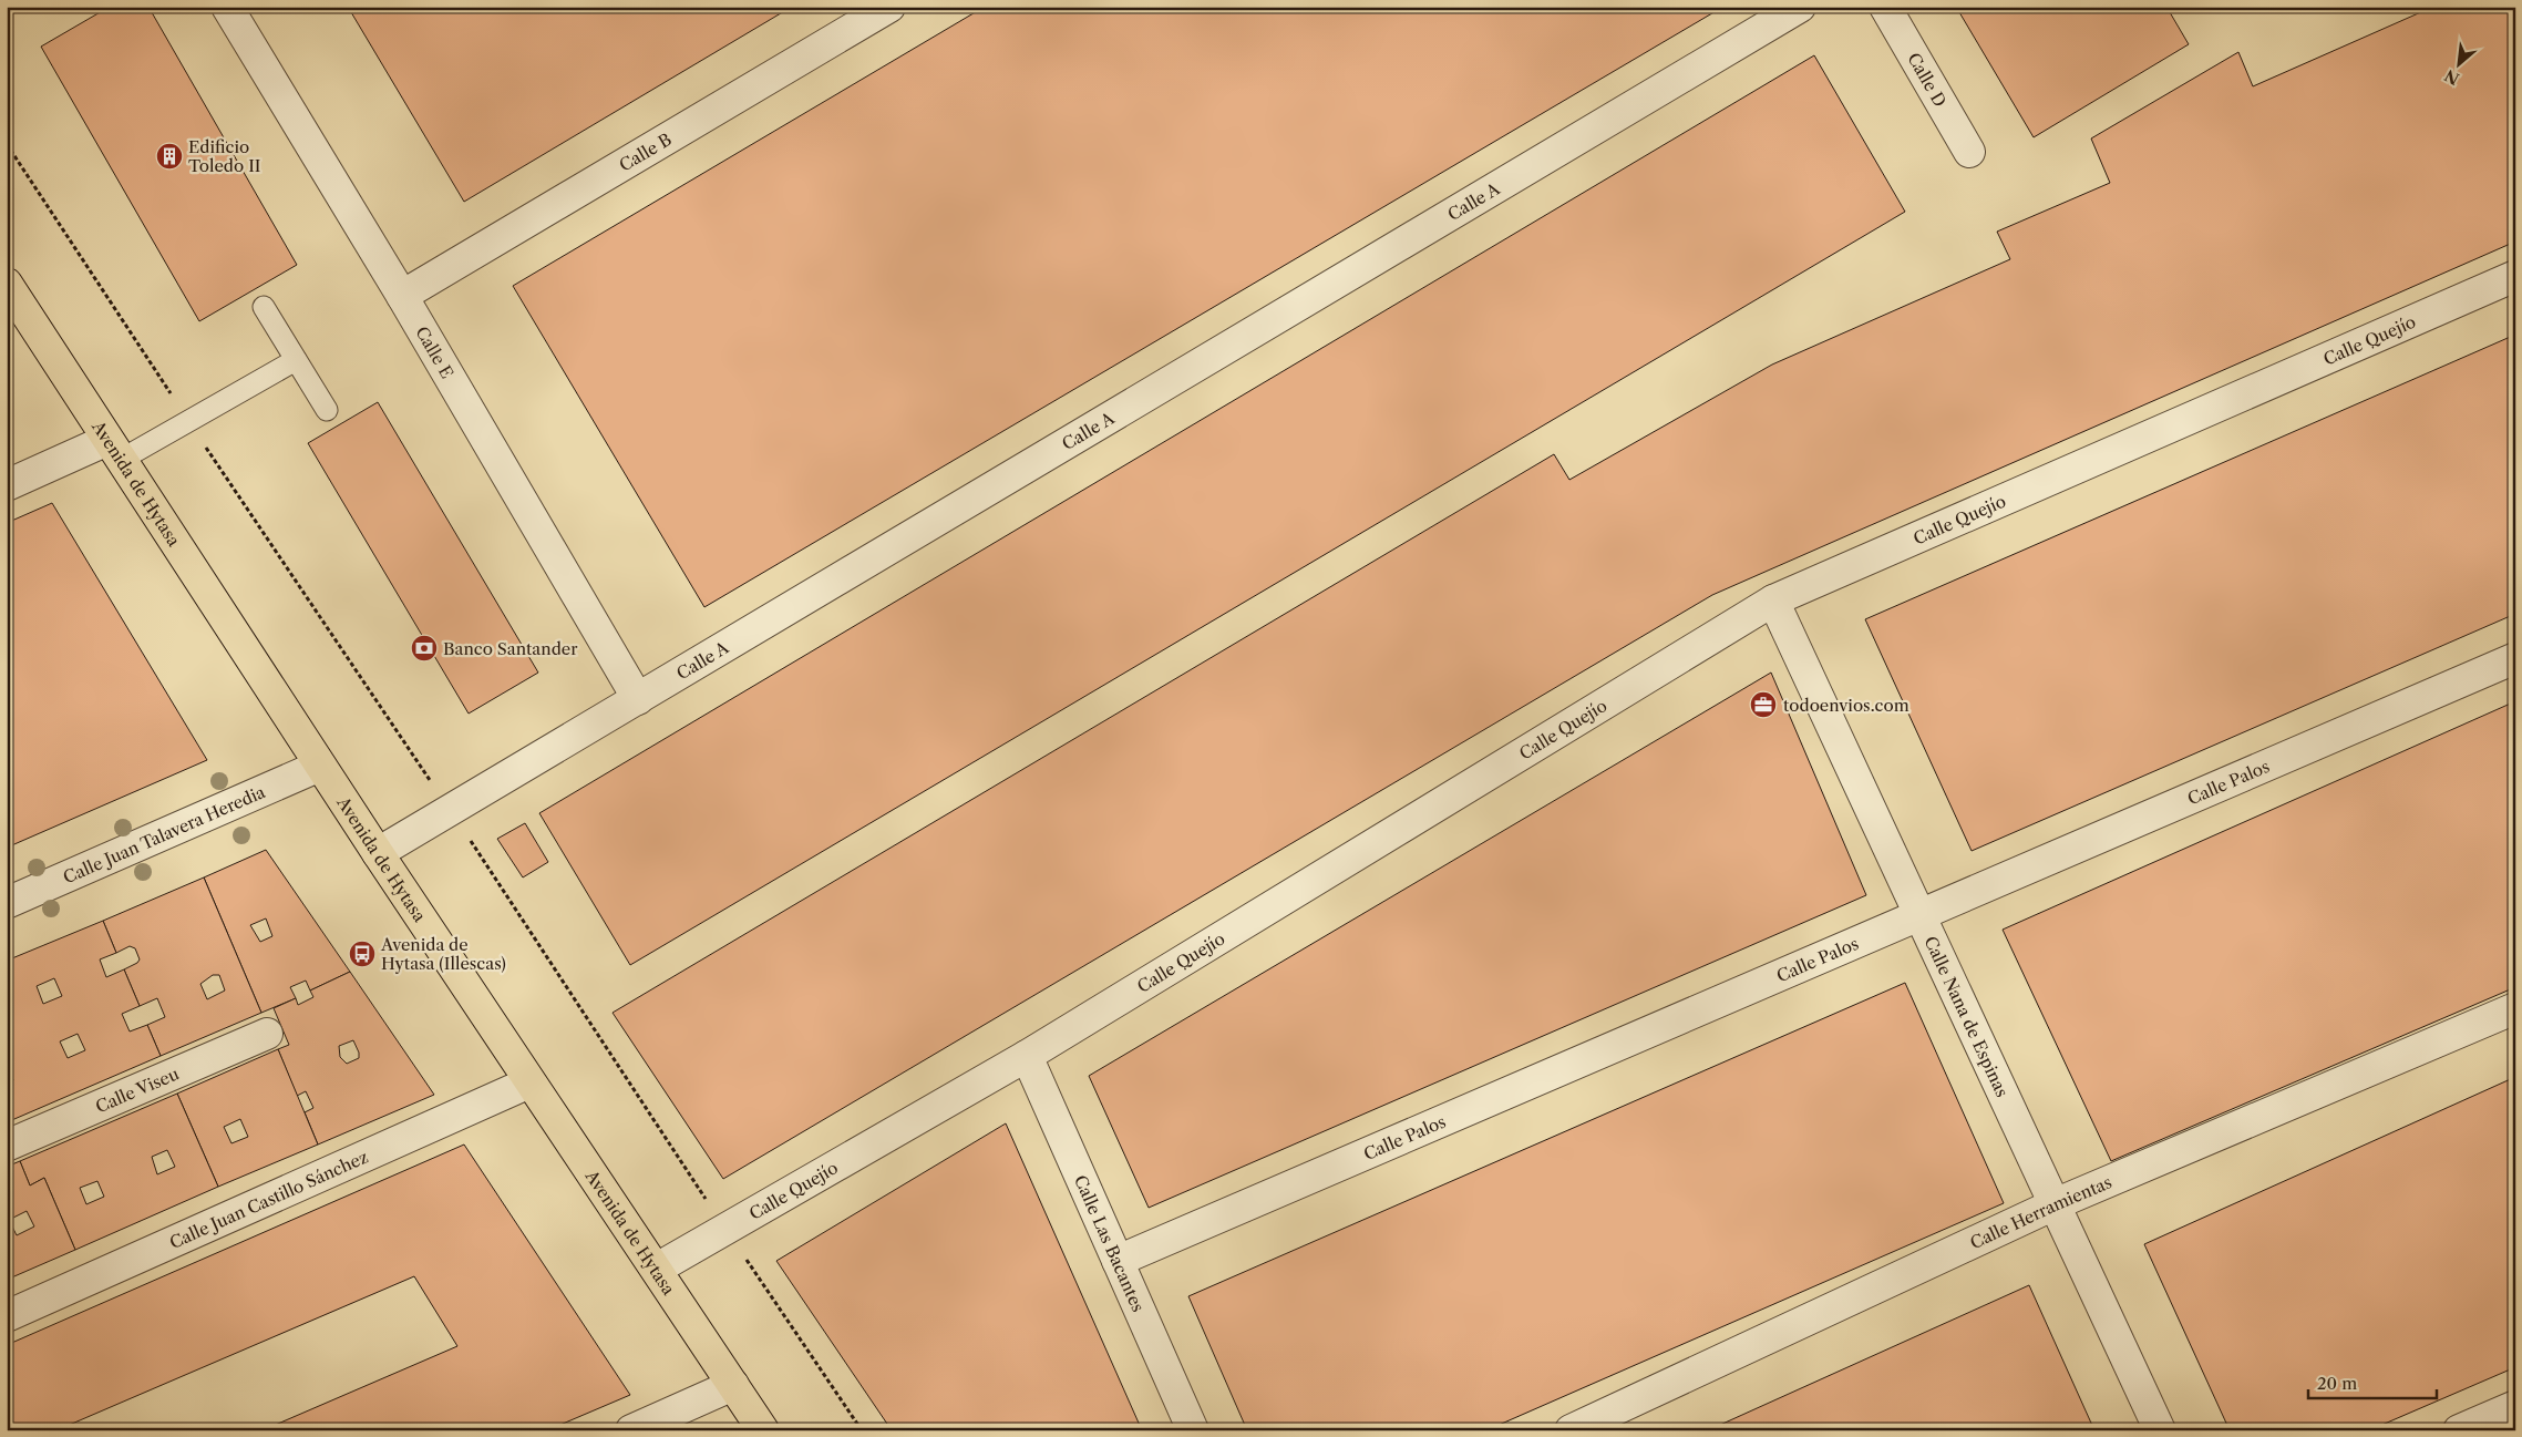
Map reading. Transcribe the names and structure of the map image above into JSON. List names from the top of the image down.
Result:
{
  "streets": {
    "main road": ["Avenida de Hytasa"],
    "street": [
      "Calle D",
      "Calle B",
      "Calle A",
      "Calle Quejío",
      "Calle E",
      "Calle Palos",
      "Calle Juan Talavera Heredia",
      "Calle Nana de Espinas",
      "Calle Viseu",
      "Calle Juan Castillo Sánchez",
      "Calle Herramientas",
      "Calle Las Bacantes"
    ]
  },
  "crossings": [
    ["Calle B", "Calle E"],
    ["Calle A", "Calle E"],
    ["Calle A", "Avenida de Hytasa"],
    ["Calle Quejío", "Avenida de Hytasa"],
    ["Calle Quejío", "Calle Nana de Espinas"],
    ["Calle Quejío", "Calle Las Bacantes"],
    ["Avenida de Hytasa", "Calle Juan Talavera Heredia"],
    ["Avenida de Hytasa", "Calle Juan Castillo Sánchez"],
    ["Calle Palos", "Calle Nana de Espinas"],
    ["Calle Palos", "Calle Las Bacantes"],
    ["Calle Nana de Espinas", "Calle Herramientas"]
  ],
  "places": {
    "building": ["Edificio Toledo II"],
    "bank": ["Banco Santander"],
    "office": ["todoenvios.com"],
    "bus stop": ["Avenida de Hytasa (Illescas)"]
  },
  "scale_bar": "20 m",
  "north": "bottom left"
}
